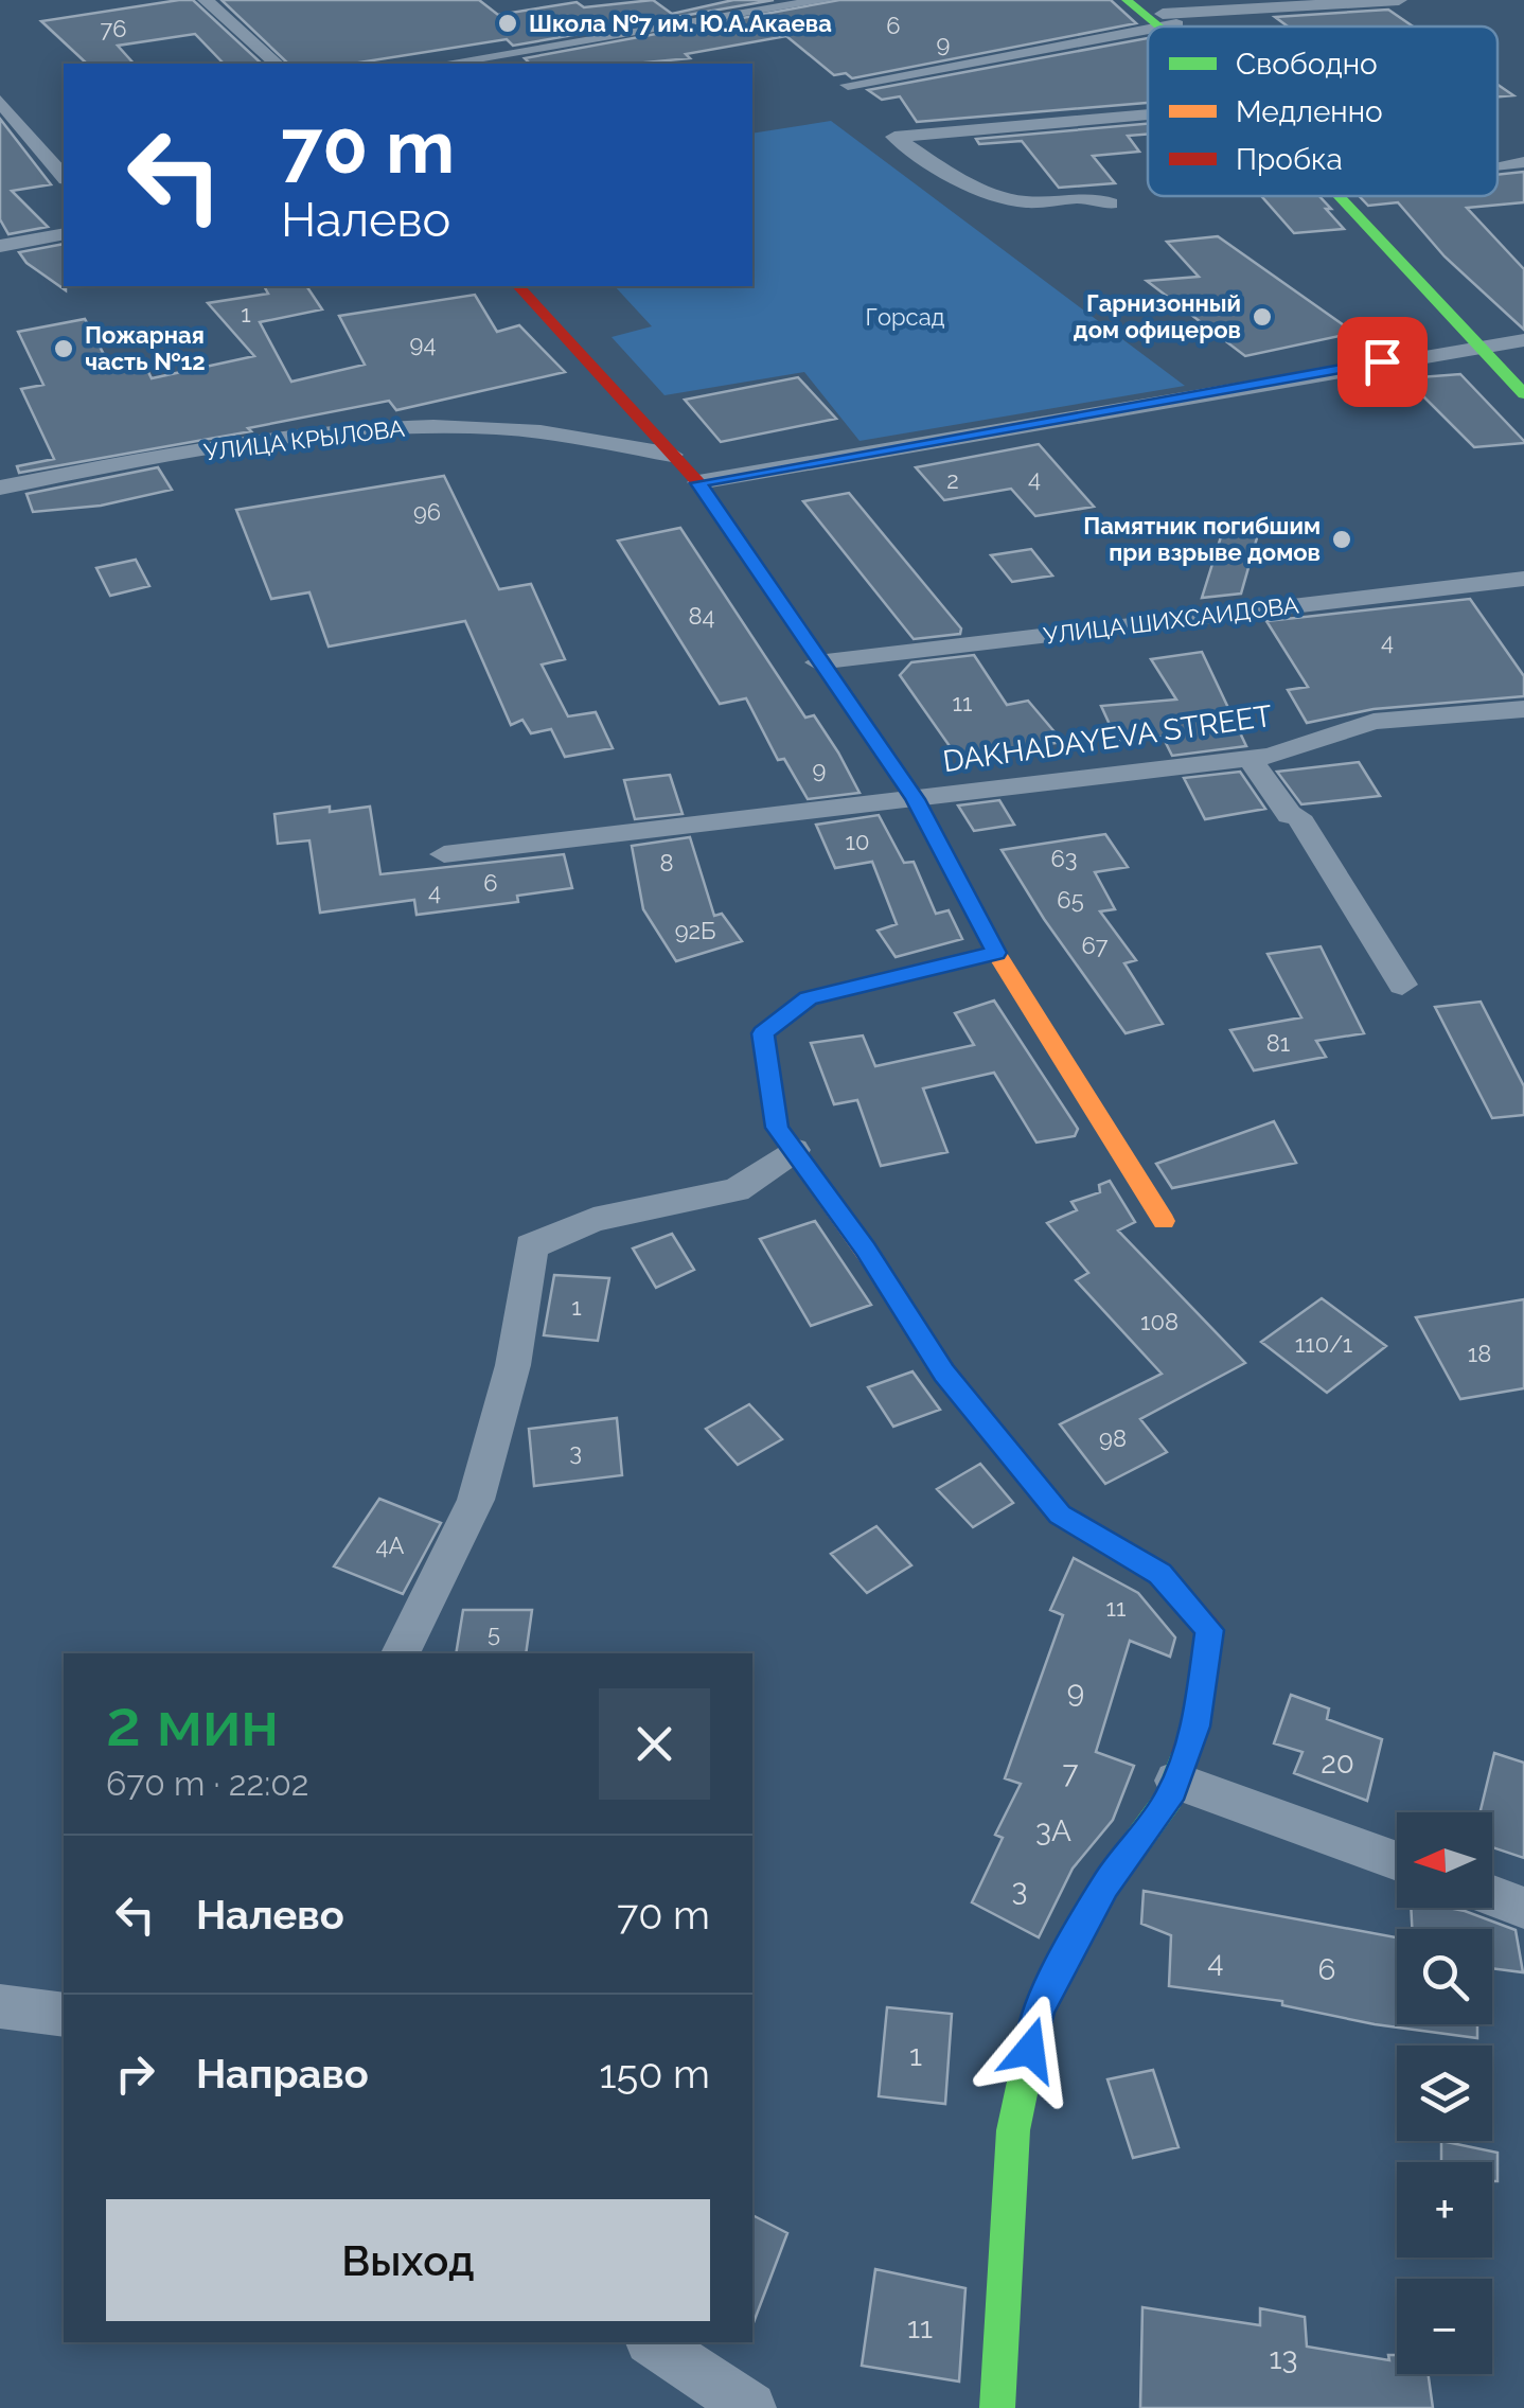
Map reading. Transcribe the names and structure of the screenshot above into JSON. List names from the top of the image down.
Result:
{
  "streets": {
    "street": ["УЛИЦА КРЫЛОВА", "УЛИЦА ШИХСАИДОВА", "DAKHADAYEVA STREET"]
  },
  "parks": ["Горсад"],
  "places": [
    "Школа №7 им. Ю.А.Акаева",
    "Гарнизонный дом офицеров",
    "Пожарная часть №12",
    "Памятник погибшим при взрыве домов"
  ],
  "house_numbers": [
    "6",
    "76",
    "9",
    "1",
    "94",
    "4",
    "2",
    "96",
    "84",
    "4",
    "11",
    "9",
    "10",
    "63",
    "8",
    "6",
    "4",
    "65",
    "92Б",
    "67",
    "81",
    "1",
    "108",
    "110/1",
    "18",
    "98",
    "3",
    "4А",
    "11",
    "5",
    "9",
    "20",
    "7",
    "3А",
    "3",
    "4",
    "6",
    "1",
    "11",
    "13"
  ],
  "legend": ["Свободно", "Медленно", "Пробка"],
  "north": "left",
  "page": {
    "turn": ["70 m", "Налево"],
    "heading": ["2 мин", "670 m · 22:02"],
    "map_buttons": ["+", "−"],
    "list": [
      {
        "name": "Налево",
        "value": "70 m"
      },
      {
        "name": "Направо",
        "value": "150 m"
      }
    ],
    "buttons": "Выход"
  }
}
